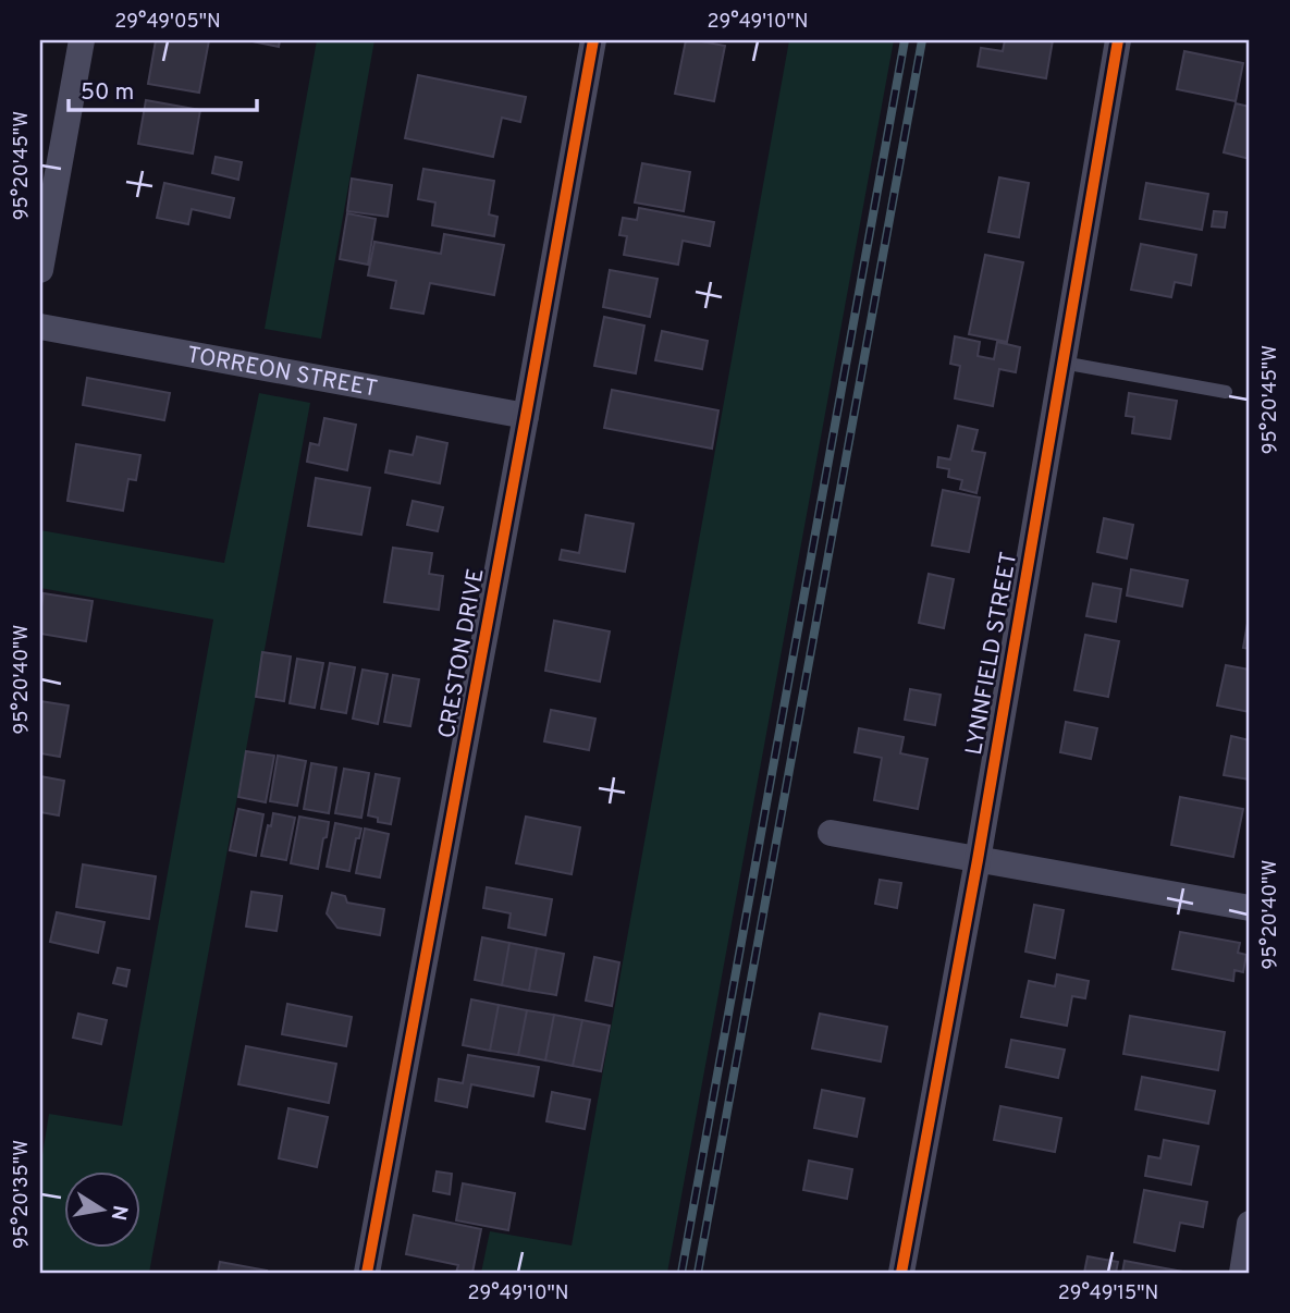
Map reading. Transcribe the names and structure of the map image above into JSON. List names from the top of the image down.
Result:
{
  "streets": {
    "street": ["TORREON STREET", "CRESTON DRIVE", "LYNNFIELD STREET"]
  },
  "crossings": [
    ["TORREON STREET", "CRESTON DRIVE"]
  ],
  "scale_bar": "50 m",
  "north": "right",
  "coordinates": [
    "29°49'05\"N",
    "29°49'10\"N",
    "95°20'45\"W",
    "95°20'40\"W",
    "95°20'35\"W",
    "29°49'15\"N"
  ]
}
